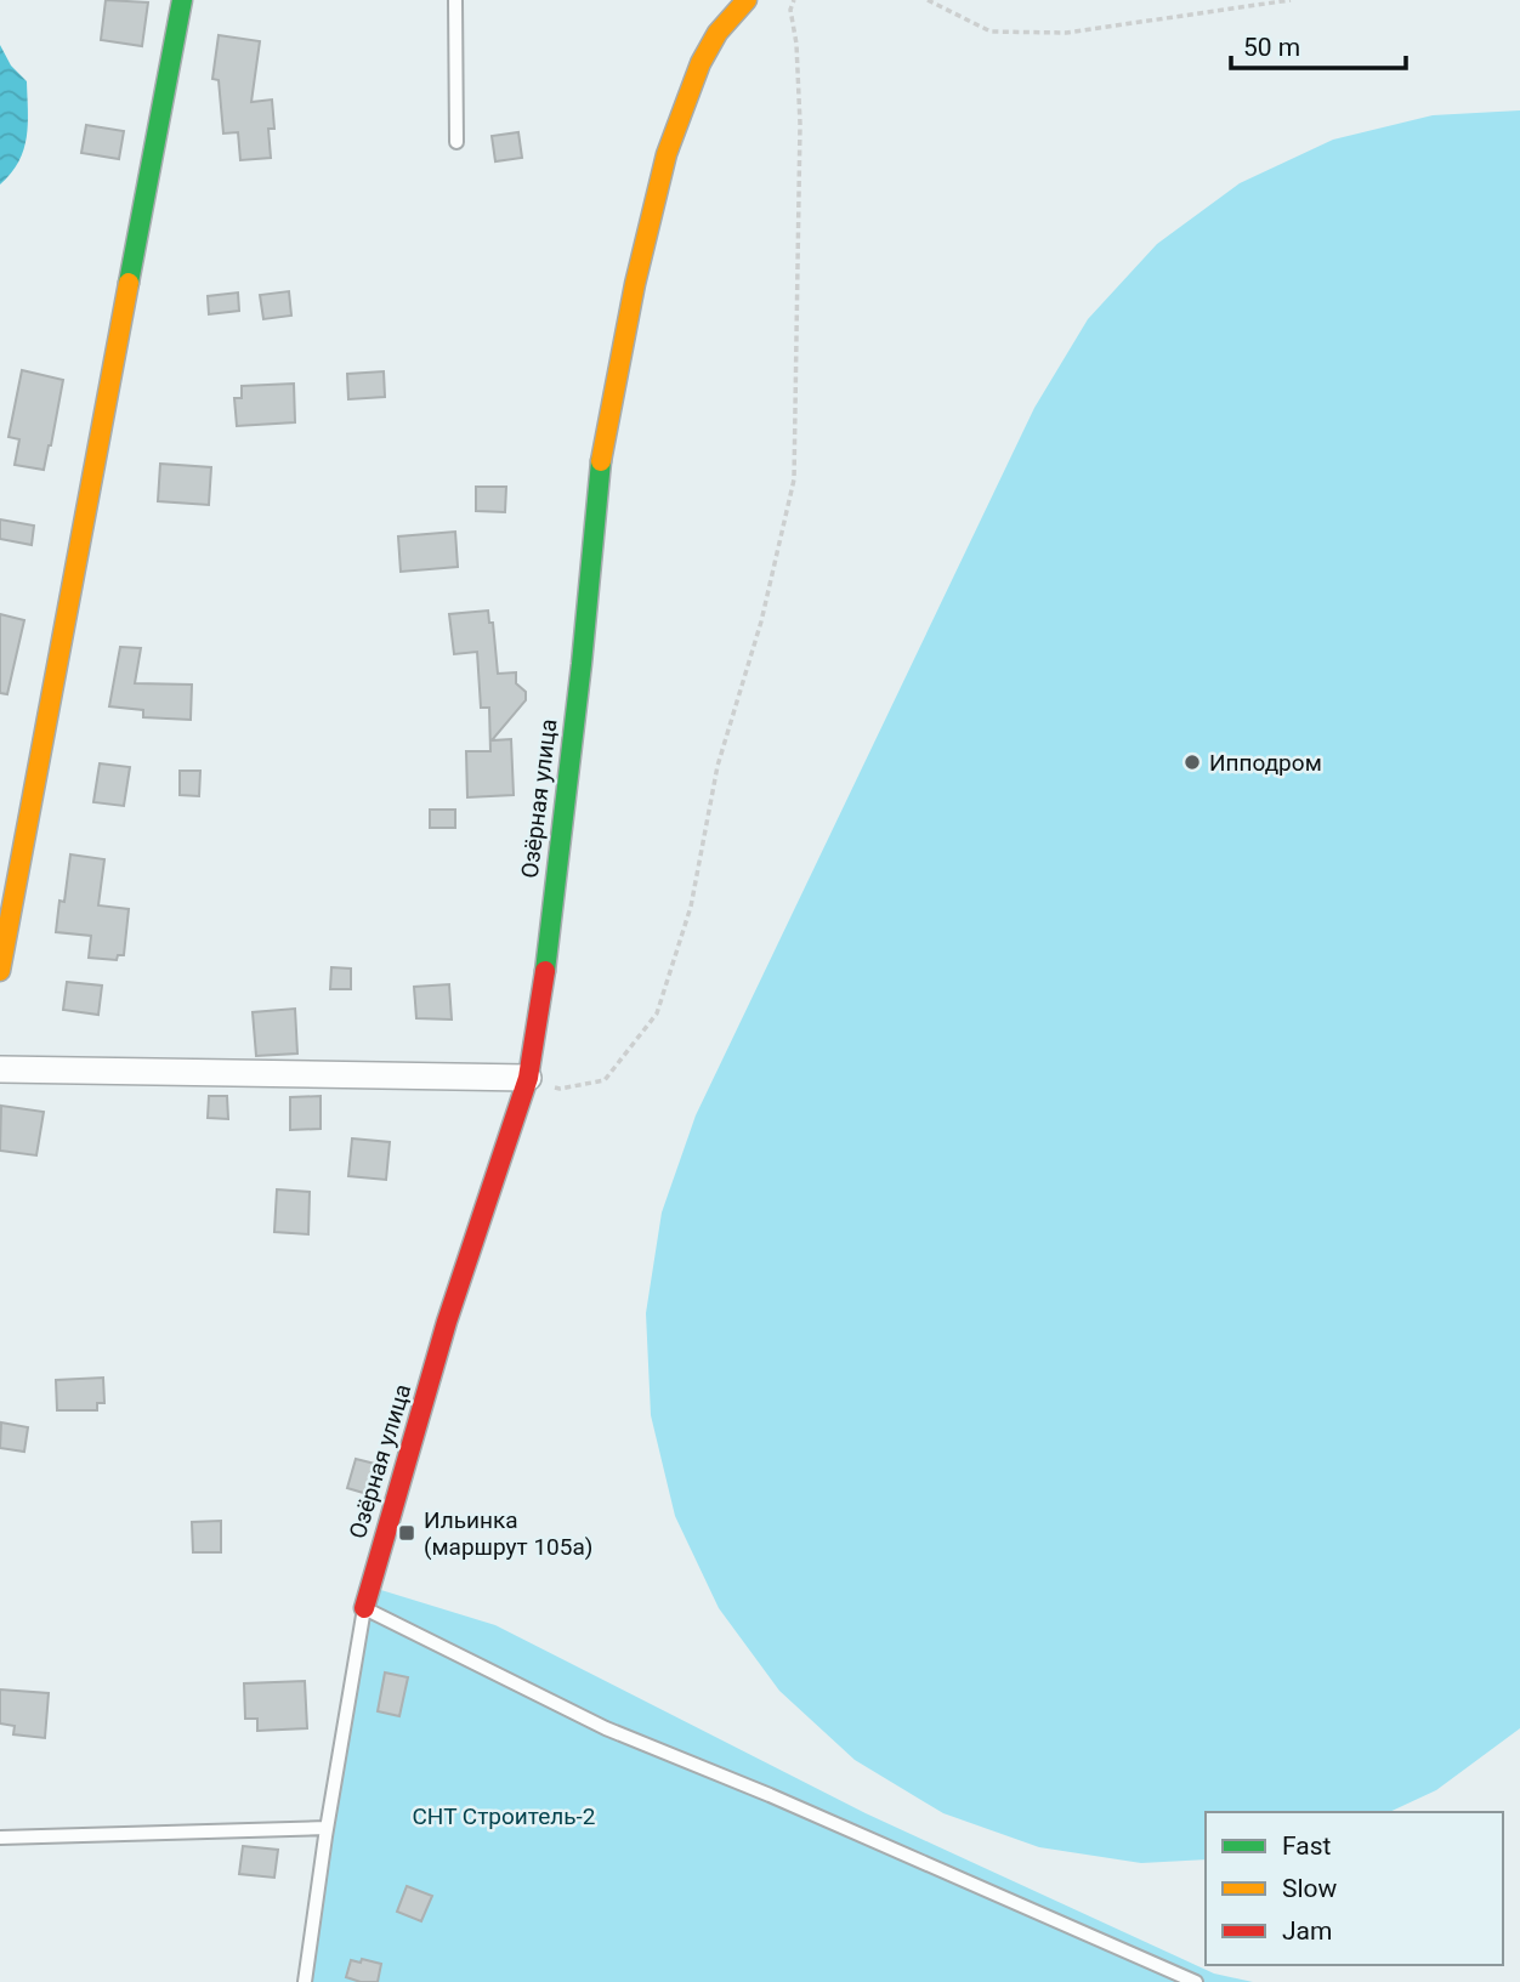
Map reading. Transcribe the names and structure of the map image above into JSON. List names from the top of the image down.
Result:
{
  "streets": {
    "street": ["Озёрная улица"]
  },
  "parks": ["СНТ Строитель-2"],
  "places": {
    "other": ["Ипподром"],
    "transit": ["Ильинка (маршрут 105а)"]
  },
  "legend": ["Fast", "Slow", "Jam"],
  "scale_bar": "50 m"
}
